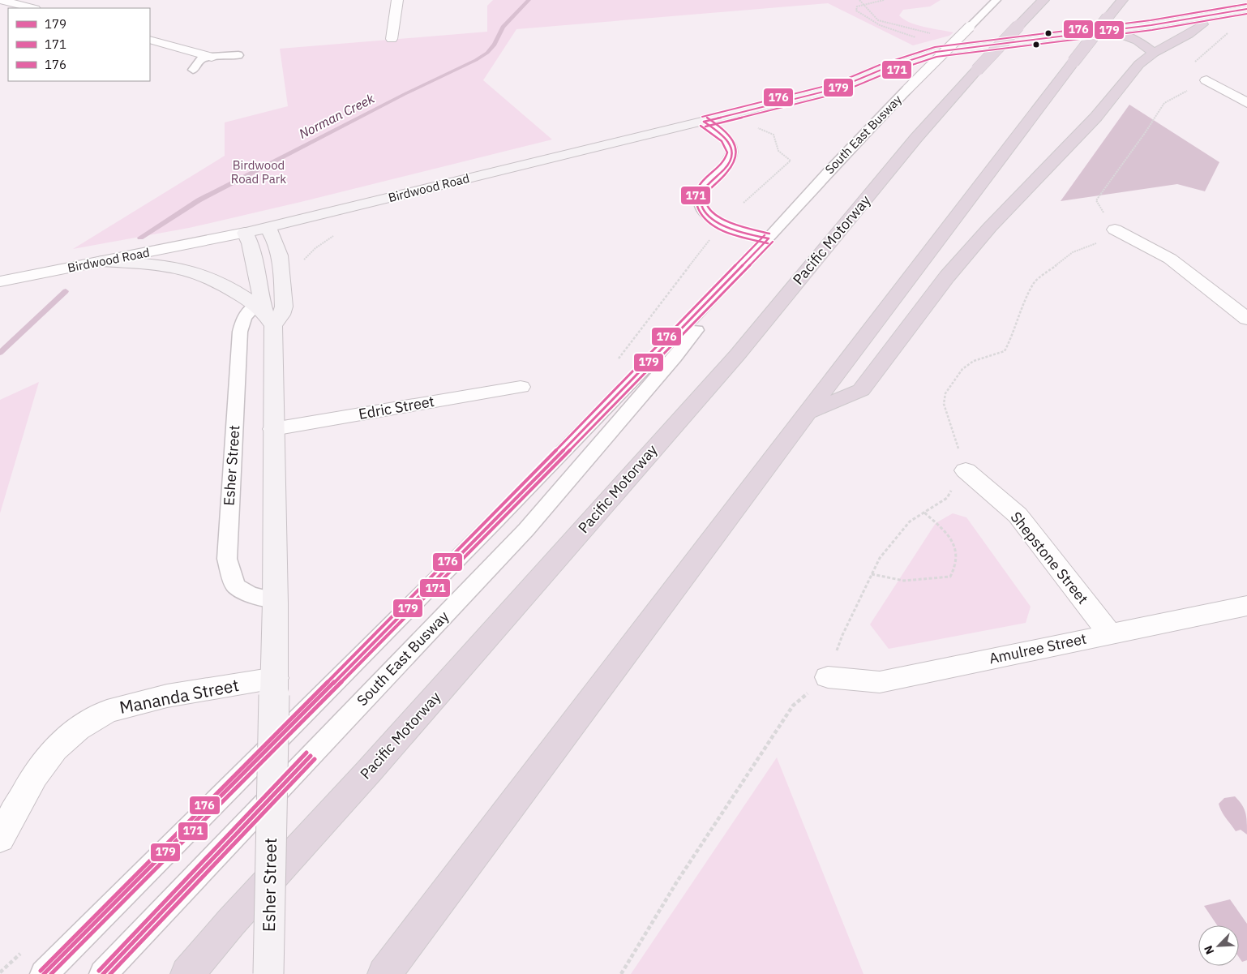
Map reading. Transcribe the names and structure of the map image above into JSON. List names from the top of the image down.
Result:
{
  "streets": {
    "highway": ["Pacific Motorway"],
    "main road": ["Birdwood Road", "Esher Street"],
    "street": [
      "Edric Street",
      "Shepstone Street",
      "Amulree Street",
      "Mananda Street"
    ],
    "lane": ["South East Busway"]
  },
  "crossings": [
    ["Birdwood Road", "Esher Street"],
    ["Edric Street", "Esher Street"],
    ["Esher Street", "Mananda Street"],
    ["Shepstone Street", "Amulree Street"]
  ],
  "water": ["Norman Creek"],
  "parks": ["Birdwood Road Park"],
  "lines": ["transit line 176", "transit line 179", "transit line 171"],
  "legend": ["179", "171", "176"],
  "north": "bottom left"
}
